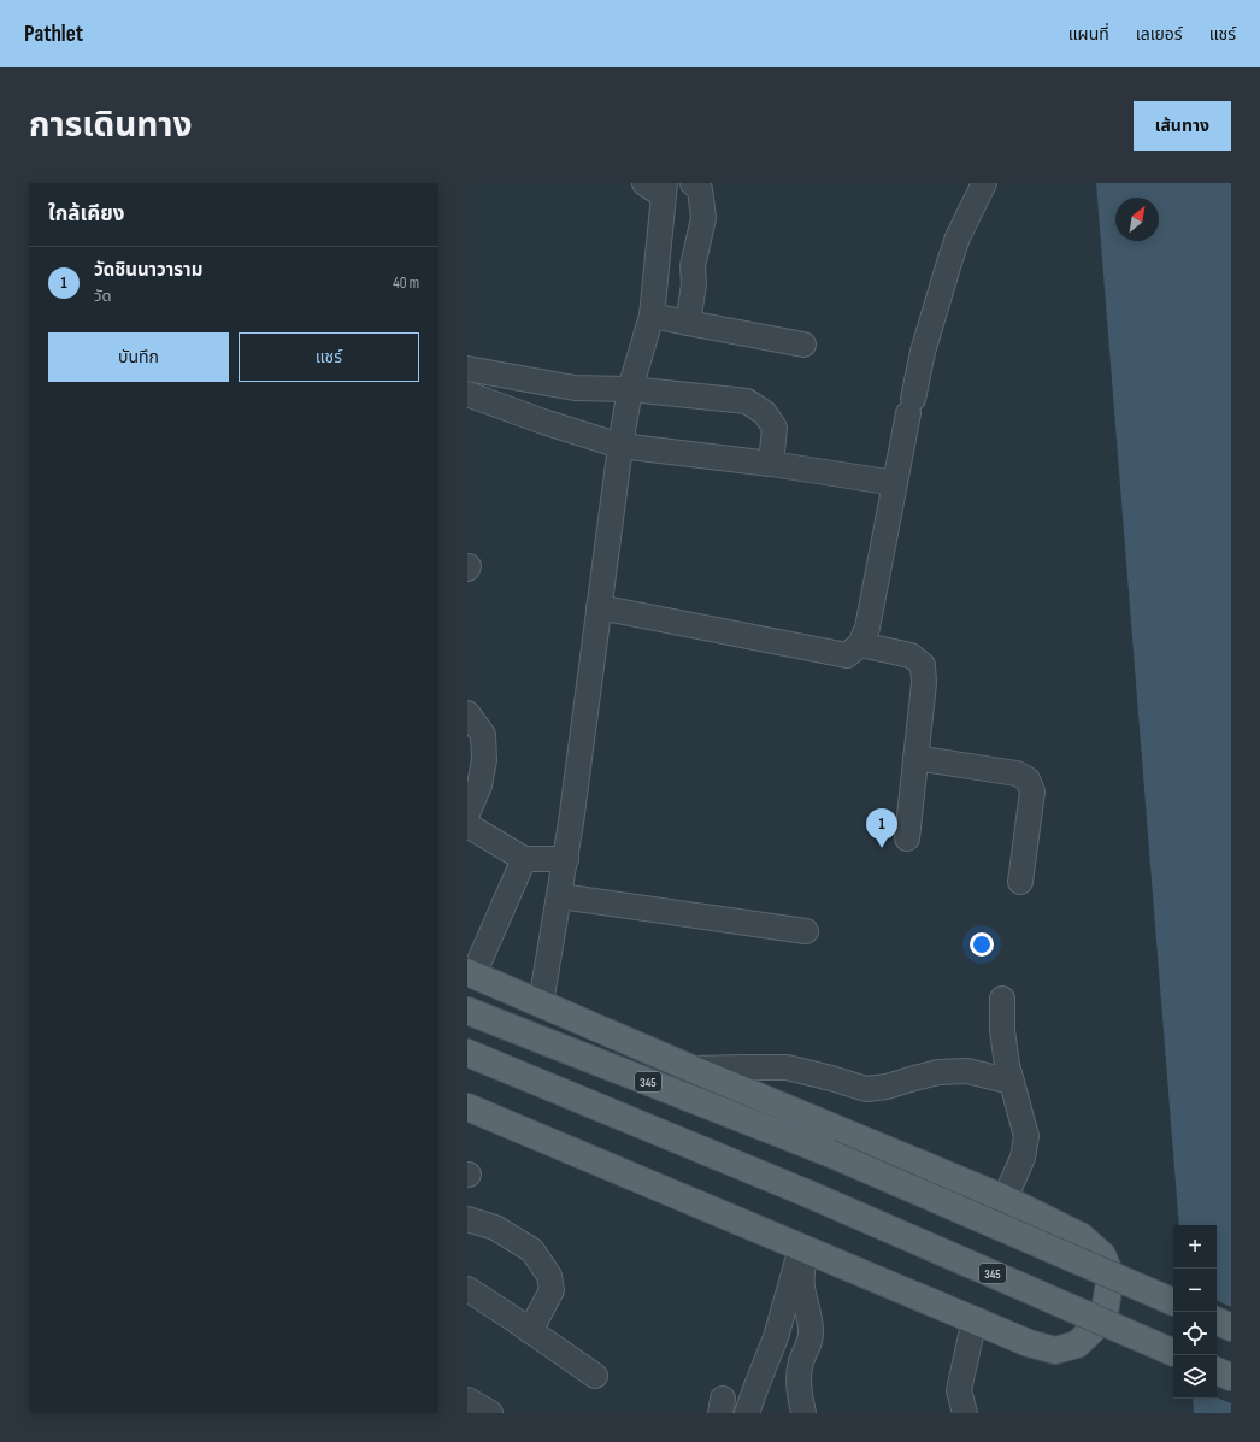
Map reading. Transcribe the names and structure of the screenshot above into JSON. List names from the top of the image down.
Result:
{
  "streets": {
    "main road": ["345"]
  },
  "north": "top right",
  "page": {
    "header": "Pathlet",
    "nav": ["แผนที่", "เลเยอร์", "แชร์"],
    "title": "การเดินทาง",
    "buttons": [
      "เส้นทาง",
      ["บันทึก", "แชร์"]
    ],
    "heading": "ใกล้เคียง",
    "list": [
      {
        "mark": "1",
        "name": "วัดชินนาวาราม",
        "note": "วัด",
        "value": "40 m"
      }
    ],
    "pins": "1",
    "map_buttons": ["+", "−"]
  }
}
